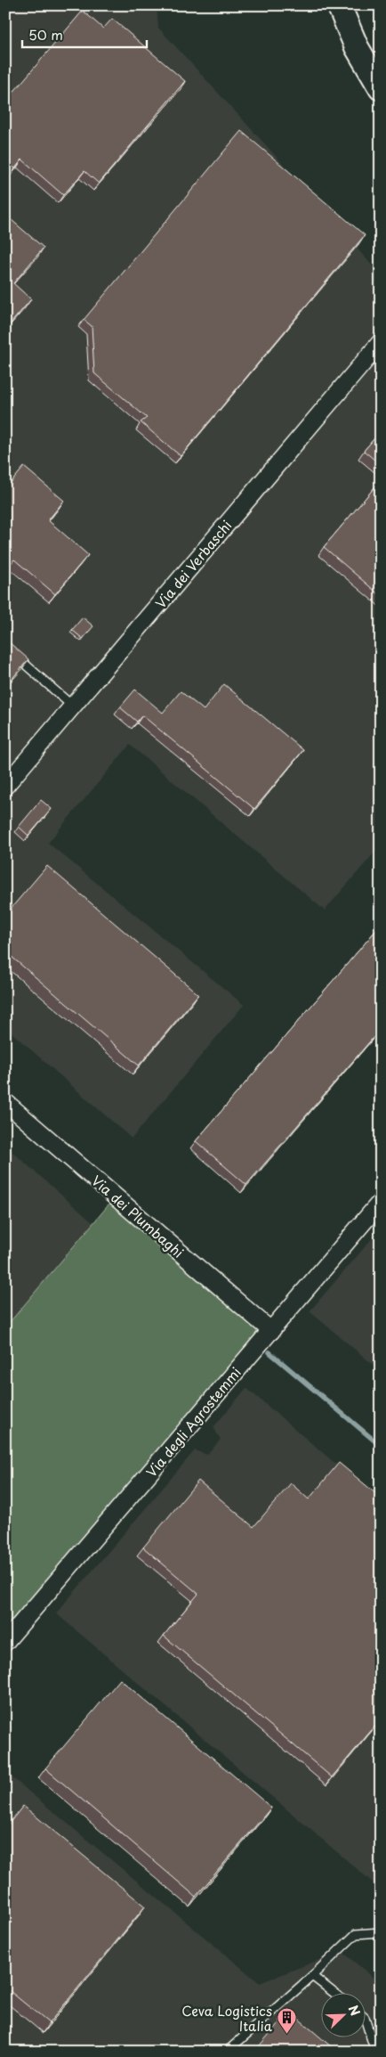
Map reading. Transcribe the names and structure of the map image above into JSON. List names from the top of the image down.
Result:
{
  "streets": {
    "street": ["Via dei Verbaschi", "Via dei Plumbaghi", "Via degli Agrostemmi"]
  },
  "crossings": [
    ["Via dei Plumbaghi", "Via degli Agrostemmi"]
  ],
  "places": {
    "building": ["Ceva Logistics Italia"]
  },
  "scale_bar": "50 m",
  "north": "top right"
}
